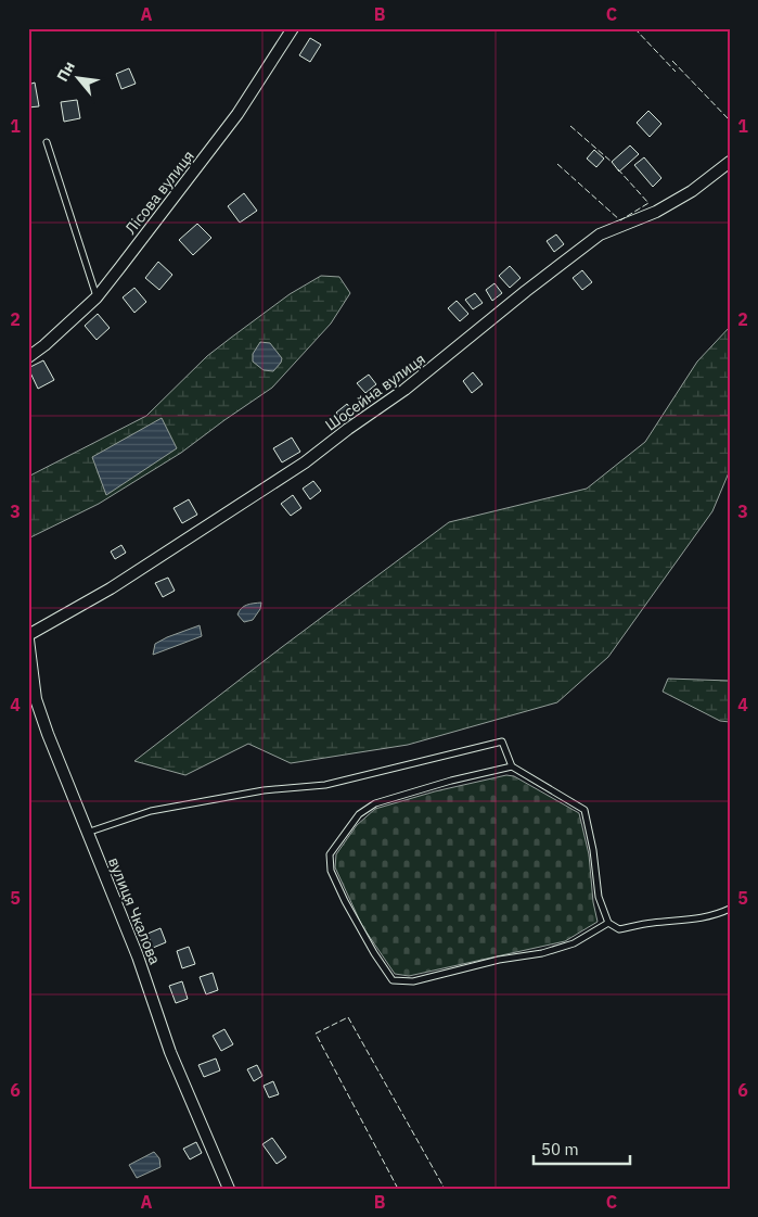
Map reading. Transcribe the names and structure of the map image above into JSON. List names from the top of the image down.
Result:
{
  "streets": {
    "street": ["Лісова вулиця", "Шосейна вулиця", "вулиця Чкалова"]
  },
  "scale_bar": "50 m",
  "north": "top left",
  "grid": {
    "columns": ["A", "B", "C"],
    "rows": [
      "1",
      "2",
      "3",
      "4",
      "5",
      "6"
    ]
  }
}
